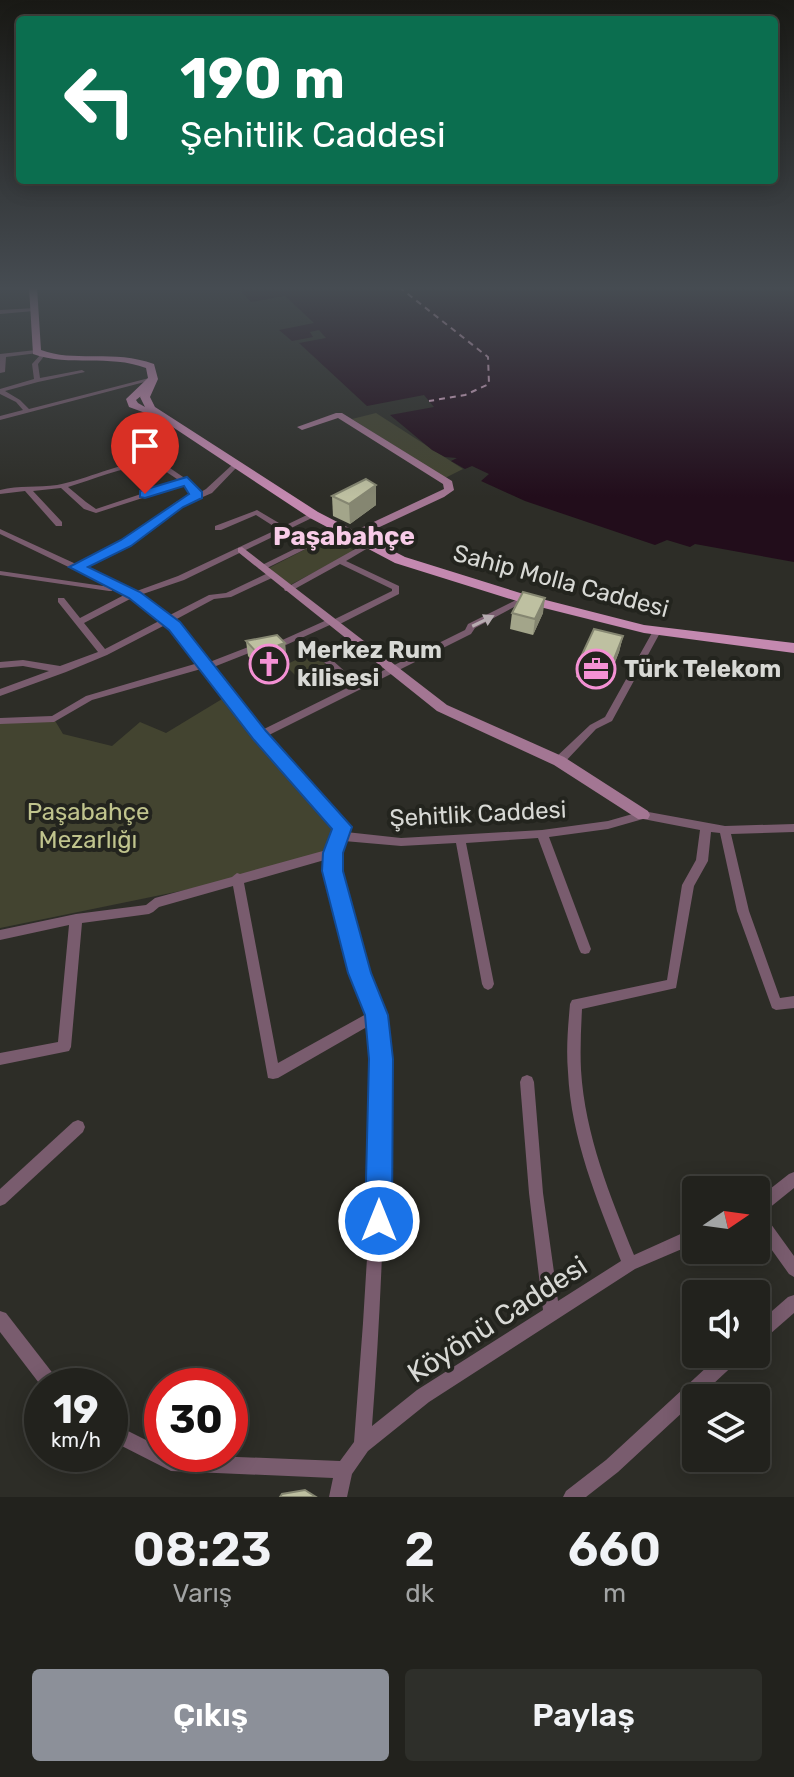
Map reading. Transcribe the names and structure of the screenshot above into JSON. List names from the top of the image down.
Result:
{
  "streets": {
    "main road": ["Sahip Molla Caddesi"],
    "street": ["Şehitlik Caddesi", "Köyönü Caddesi"]
  },
  "districts": ["Paşabahçe"],
  "parks": ["Paşabahçe Mezarlığı"],
  "places": {
    "church": ["Merkez Rum kilisesi"],
    "office": ["Türk Telekom"]
  },
  "north": "right",
  "page": {
    "turn": ["190 m", "Şehitlik Caddesi"],
    "speed": "19 km/h",
    "limit": "30",
    "eta": [
      "08:23",
      "Varış",
      "2",
      "dk",
      "660",
      "m"
    ],
    "buttons": ["Çıkış", "Paylaş"]
  }
}
